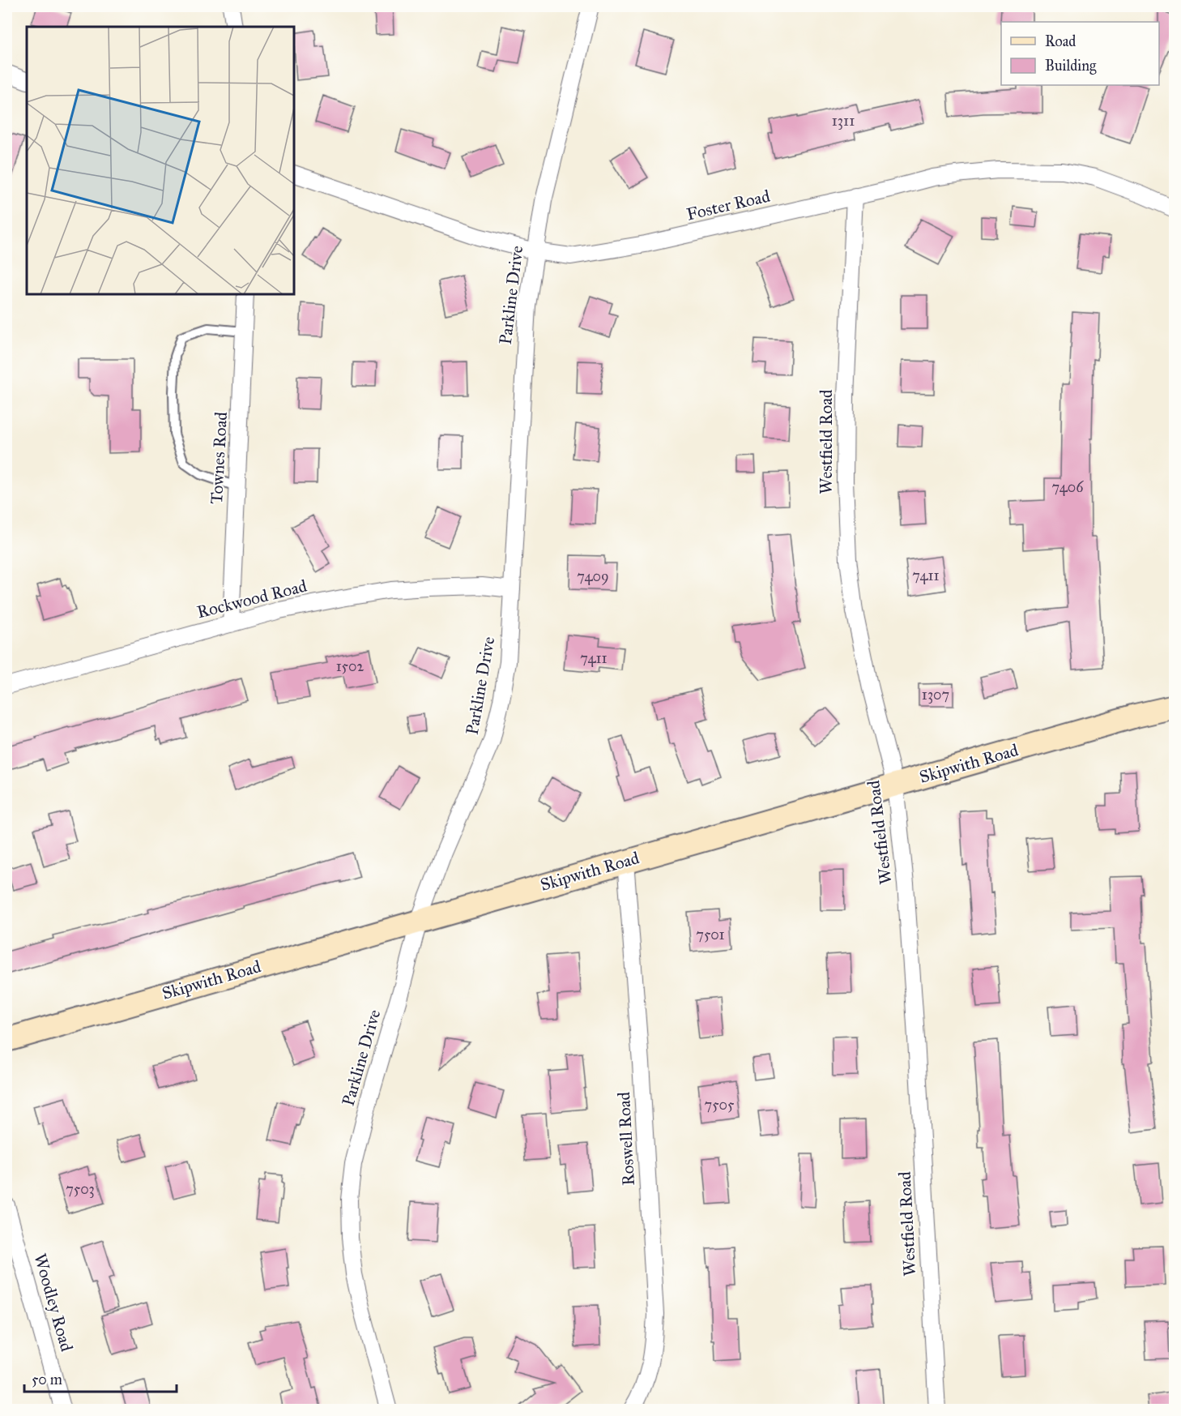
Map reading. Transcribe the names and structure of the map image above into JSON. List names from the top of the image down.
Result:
{
  "streets": {
    "main road": ["Skipwith Road"],
    "street": [
      "Foster Road",
      "Parkline Drive",
      "Westfield Road",
      "Townes Road",
      "Rockwood Road",
      "Roswell Road",
      "Woodley Road"
    ]
  },
  "crossings": [
    ["Foster Road", "Parkline Drive"],
    ["Foster Road", "Westfield Road"],
    ["Parkline Drive", "Rockwood Road"],
    ["Parkline Drive", "Skipwith Road"],
    ["Westfield Road", "Skipwith Road"],
    ["Townes Road", "Rockwood Road"],
    ["Skipwith Road", "Roswell Road"]
  ],
  "house_numbers": [
    "1311",
    "7406",
    "7411",
    "7409",
    "7411",
    "1502",
    "1307",
    "7501",
    "7505",
    "7503"
  ],
  "legend": ["Road", "Building"],
  "scale_bar": "50 m"
}
